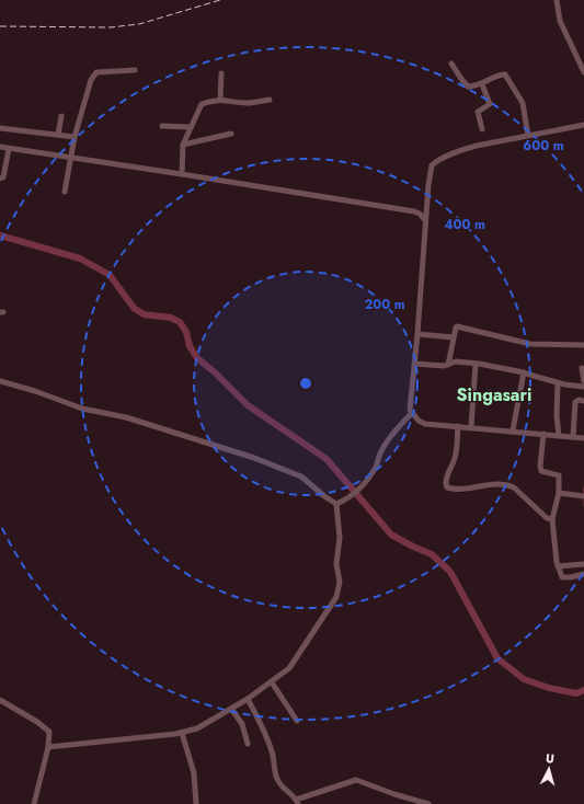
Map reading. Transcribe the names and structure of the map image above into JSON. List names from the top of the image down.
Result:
{
  "districts": ["Singasari"],
  "north": "top",
  "rings": ["600 m", "400 m", "200 m"]
}
